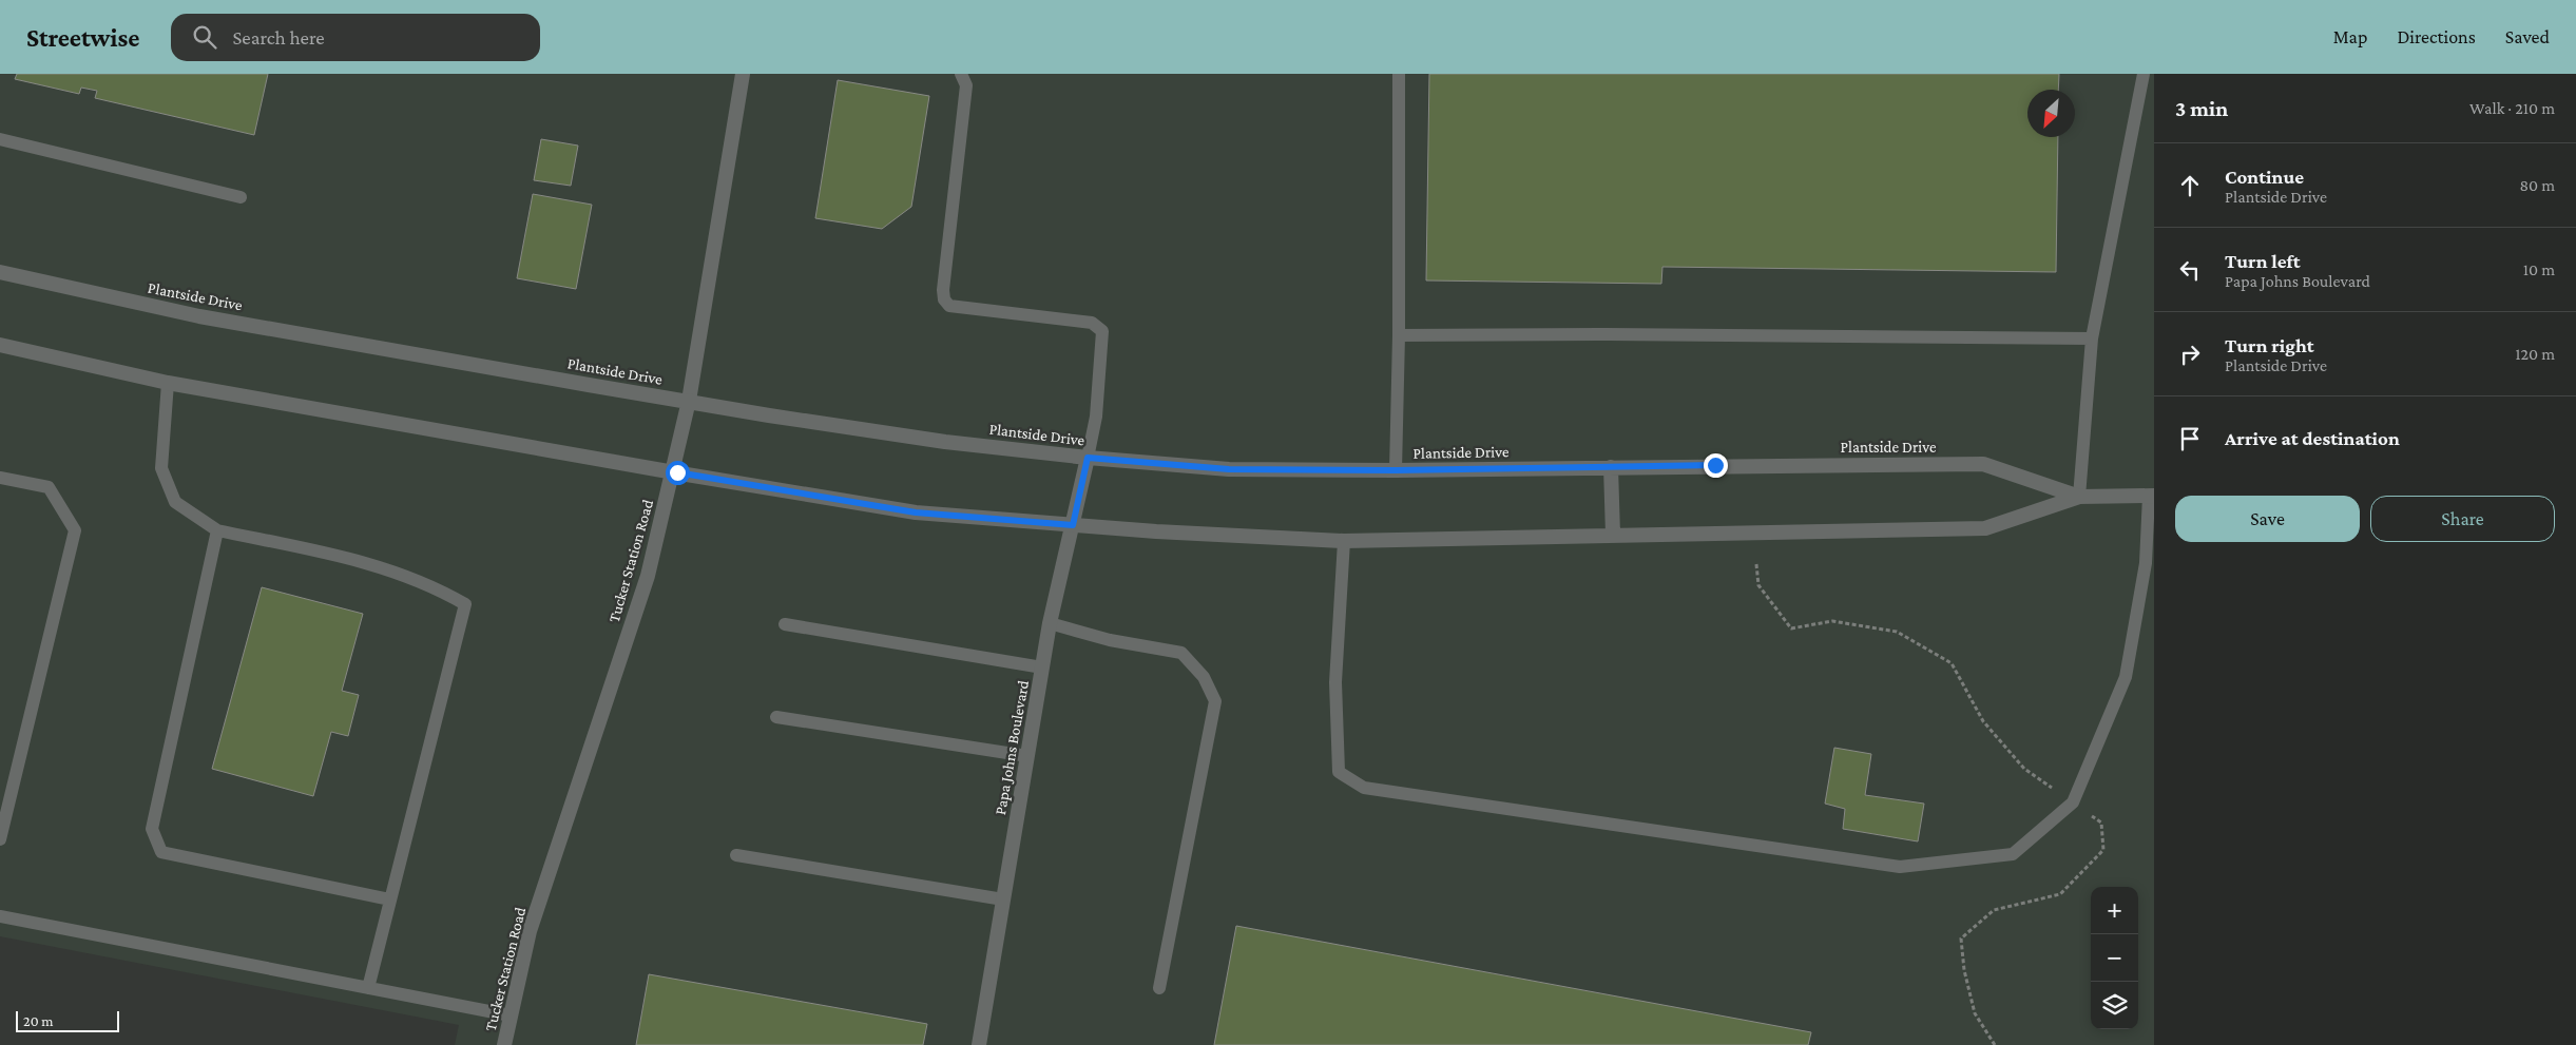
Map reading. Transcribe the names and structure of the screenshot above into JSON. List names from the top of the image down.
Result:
{
  "streets": {
    "street": ["Plantside Drive", "Tucker Station Road", "Papa Johns Boulevard"]
  },
  "crossings": [
    ["Plantside Drive", "Tucker Station Road"],
    ["Plantside Drive", "Papa Johns Boulevard"]
  ],
  "scale_bar": "20 m",
  "north": "bottom left",
  "page": {
    "header": "Streetwise",
    "search": "Search here",
    "nav": ["Map", "Directions", "Saved"],
    "heading": ["3 min", "Walk · 210 m"],
    "list": [
      ["Continue", "Plantside Drive", "80 m"],
      ["Turn left", "Papa Johns Boulevard", "10 m"],
      ["Turn right", "Plantside Drive", "120 m"],
      "Arrive at destination"
    ],
    "buttons": ["Save", "Share"],
    "map_buttons": ["+", "−"],
    "scale": "20 m"
  }
}
